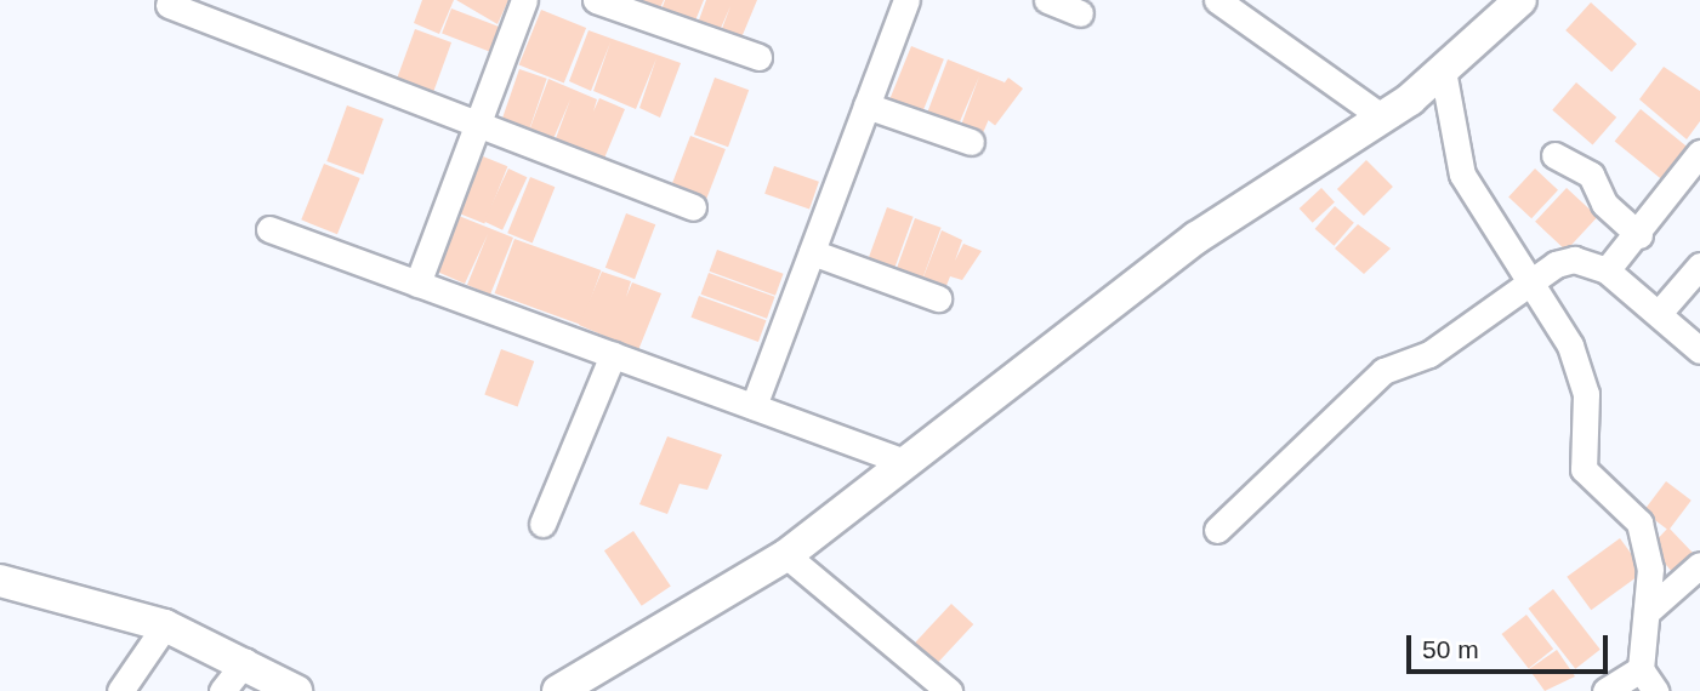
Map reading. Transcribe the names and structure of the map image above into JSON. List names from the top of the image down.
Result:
{
  "scale_bar": "50 m"
}
